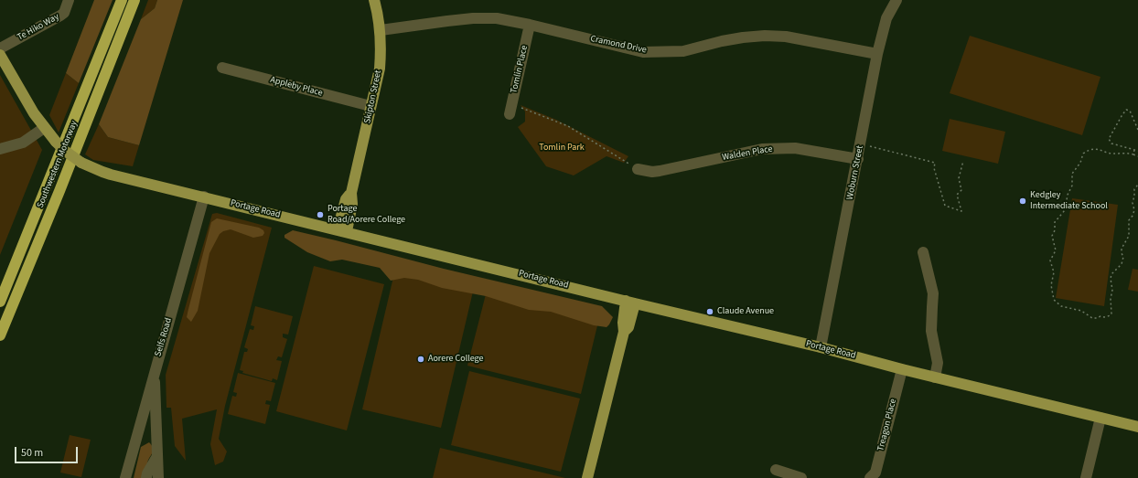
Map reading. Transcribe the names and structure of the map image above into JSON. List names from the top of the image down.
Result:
{
  "streets": {
    "highway": ["Southwestern Motorway"],
    "main road": ["Skipton Street", "Portage Road"],
    "street": [
      "Te Hiko Way",
      "Cramond Drive",
      "Tomlin Place",
      "Appleby Place",
      "Walden Place",
      "Woburn Street",
      "Selfs Road",
      "Treagon Place"
    ]
  },
  "crossings": [
    ["Cramond Drive", "Tomlin Place"],
    ["Cramond Drive", "Skipton Street"],
    ["Cramond Drive", "Woburn Street"],
    ["Appleby Place", "Skipton Street"],
    ["Skipton Street", "Portage Road"],
    ["Walden Place", "Woburn Street"],
    ["Woburn Street", "Portage Road"],
    ["Portage Road", "Selfs Road"],
    ["Portage Road", "Treagon Place"]
  ],
  "parks": ["Tomlin Park"],
  "places": [
    "Kedgley Intermediate School",
    "Portage Road/Aorere College",
    "Claude Avenue",
    "Aorere College"
  ],
  "scale_bar": "50 m"
}
